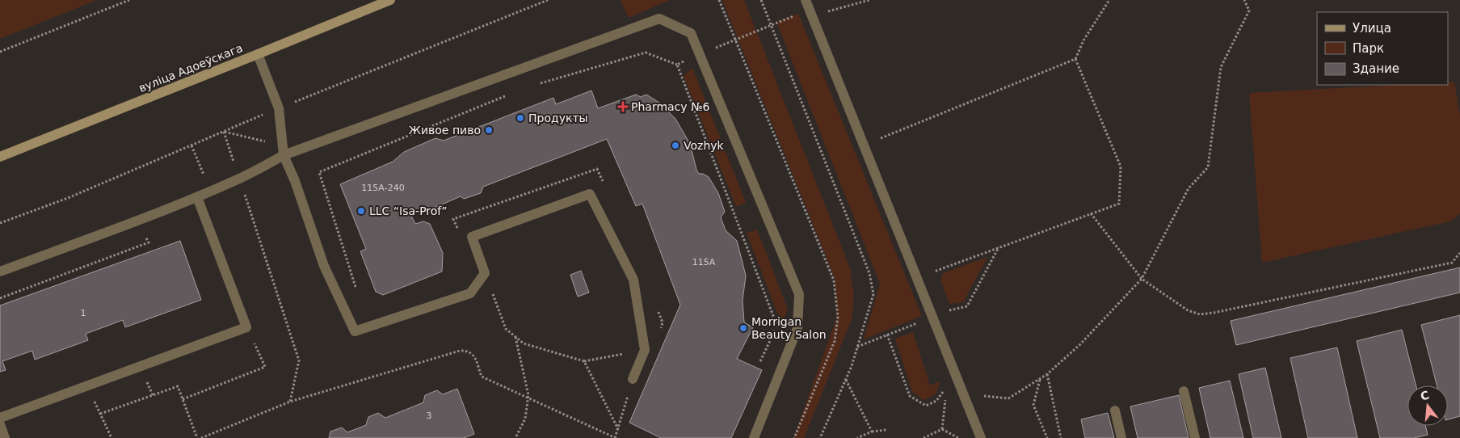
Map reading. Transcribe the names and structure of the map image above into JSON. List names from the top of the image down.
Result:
{
  "streets": {
    "main road": ["вуліца Адоеўскага"]
  },
  "places": {
    "health": ["Pharmacy №6"],
    "other": [
      "Продукты",
      "Живое пиво",
      "Vozhyk",
      "LLC “Isa-Prof”",
      "Morrigan Beauty Salon"
    ]
  },
  "house_numbers": [
    "115А-240",
    "115А",
    "1",
    "3"
  ],
  "legend": ["Улица", "Парк", "Здание"],
  "north": "top"
}
